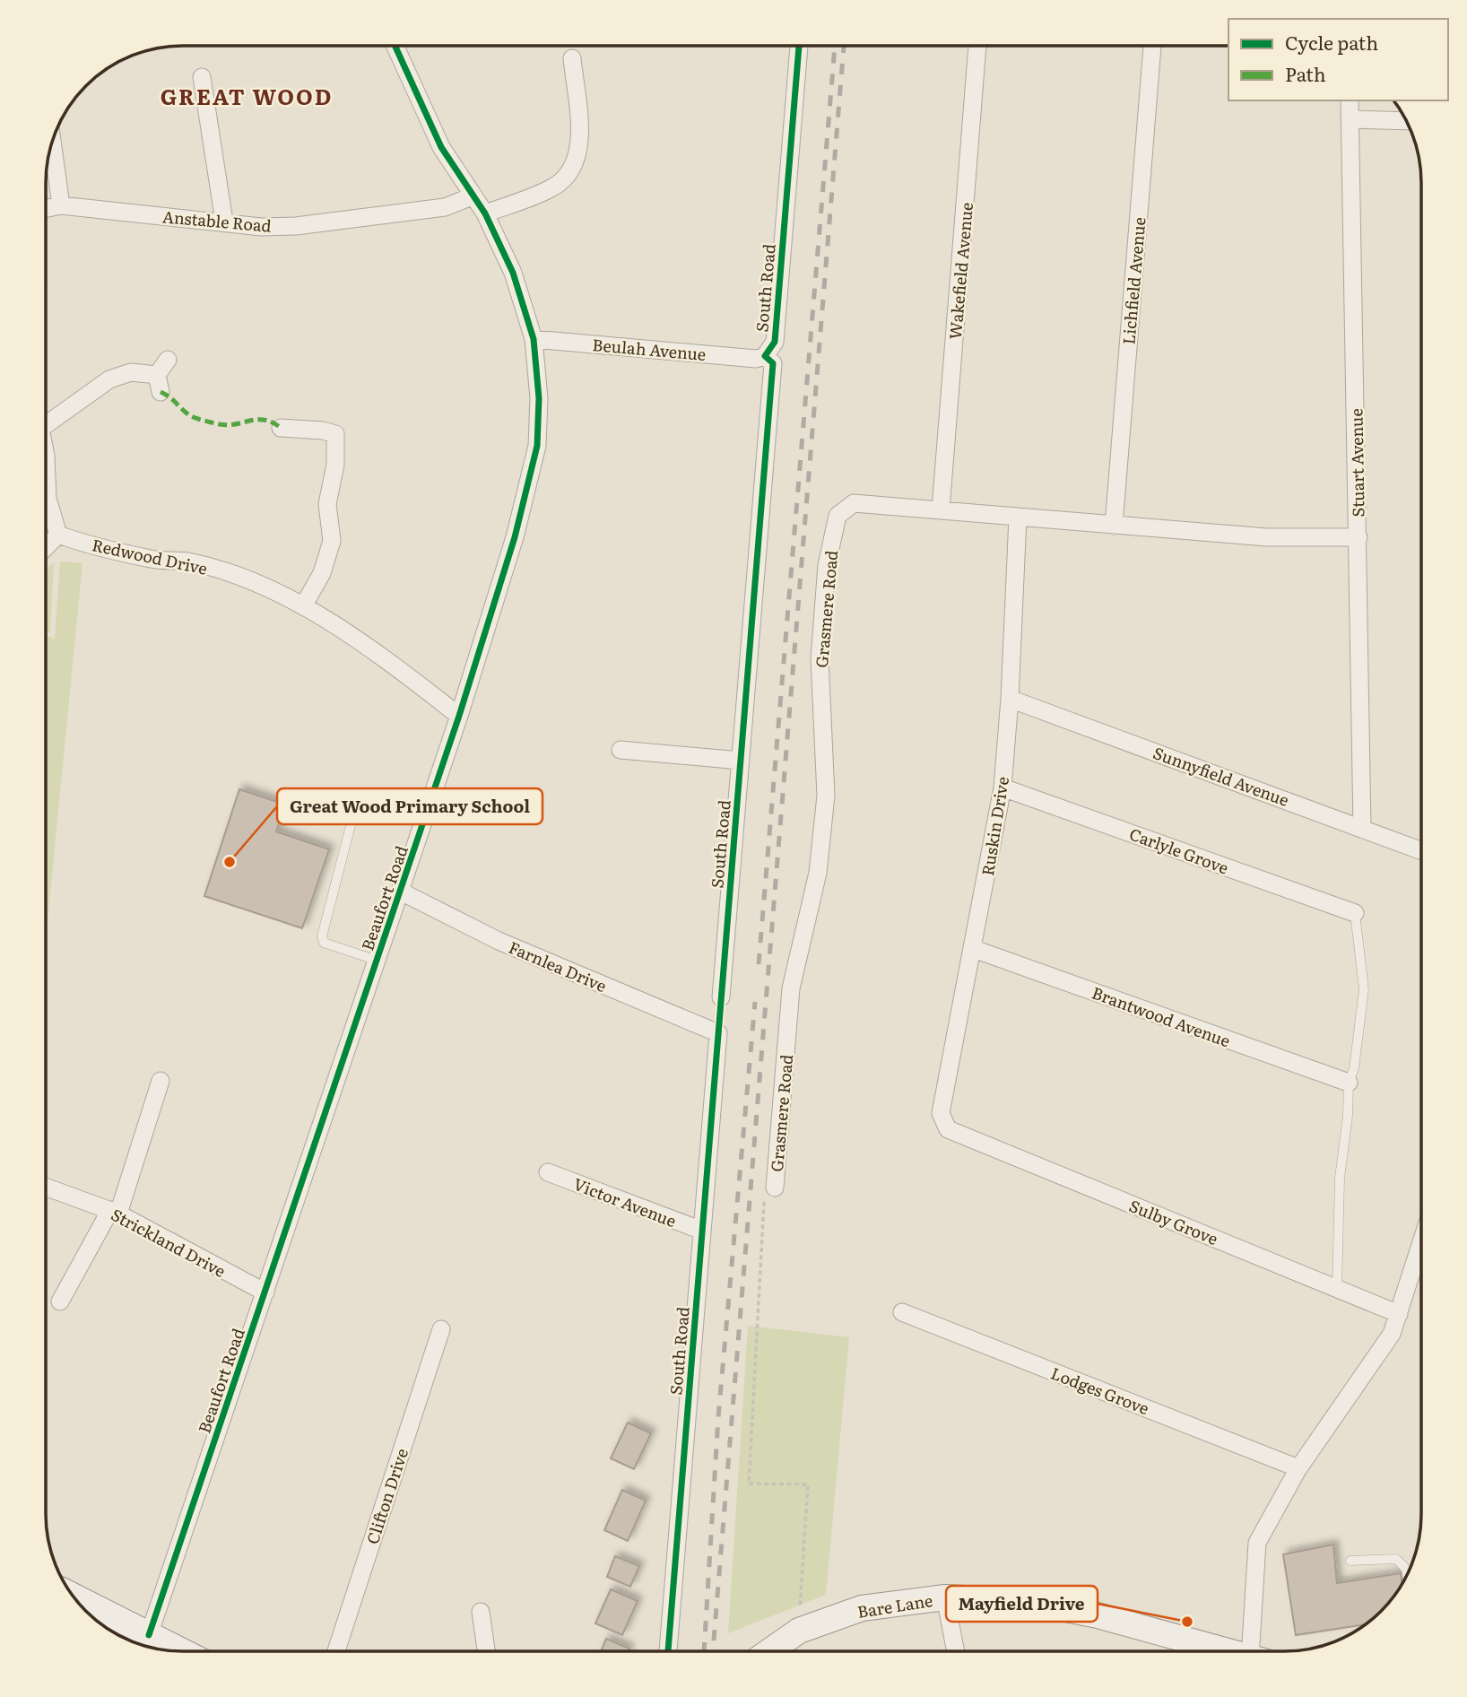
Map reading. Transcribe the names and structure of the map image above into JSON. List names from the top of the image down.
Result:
{
  "streets": {
    "main road": ["Bare Lane"],
    "street": [
      "Anstable Road",
      "Wakefield Avenue",
      "Lichfield Avenue",
      "South Road",
      "Beulah Avenue",
      "Stuart Avenue",
      "Redwood Drive",
      "Grasmere Road",
      "Sunnyfield Avenue",
      "Ruskin Drive",
      "Carlyle Grove",
      "Beaufort Road",
      "Farnlea Drive",
      "Brantwood Avenue",
      "Victor Avenue",
      "Sulby Grove",
      "Strickland Drive",
      "Lodges Grove",
      "Clifton Drive"
    ]
  },
  "crossings": [
    ["Anstable Road", "Beaufort Road"],
    ["Wakefield Avenue", "Grasmere Road"],
    ["Lichfield Avenue", "Grasmere Road"],
    ["South Road", "Beulah Avenue"],
    ["South Road", "Farnlea Drive"],
    ["South Road", "Victor Avenue"],
    ["Beulah Avenue", "Beaufort Road"],
    ["Stuart Avenue", "Grasmere Road"],
    ["Stuart Avenue", "Sunnyfield Avenue"],
    ["Redwood Drive", "Beaufort Road"],
    ["Grasmere Road", "Ruskin Drive"],
    ["Sunnyfield Avenue", "Ruskin Drive"],
    ["Ruskin Drive", "Carlyle Grove"],
    ["Ruskin Drive", "Brantwood Avenue"],
    ["Ruskin Drive", "Sulby Grove"],
    ["Beaufort Road", "Farnlea Drive"],
    ["Beaufort Road", "Strickland Drive"]
  ],
  "districts": ["GREAT WOOD"],
  "places": ["Great Wood Primary School", "Mayfield Drive"],
  "legend": ["Cycle path", "Path"]
}
